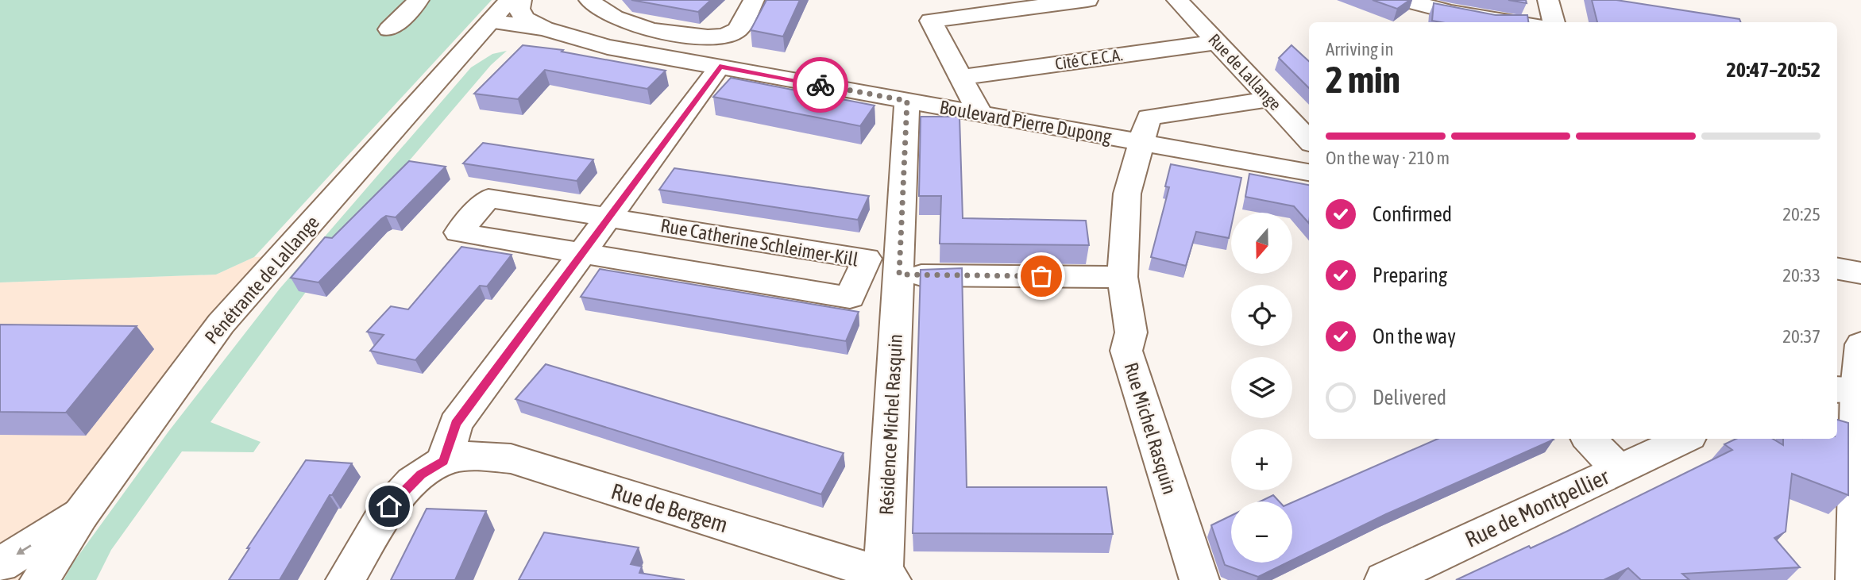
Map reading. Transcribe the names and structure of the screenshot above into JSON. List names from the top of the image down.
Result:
{
  "streets": {
    "street": [
      "Cité C.E.C.A.",
      "Rue de Lallange",
      "Boulevard Pierre Dupong",
      "Rue Catherine Schleimer-Kill",
      "Pénétrante de Lallange",
      "Résidence Michel Rasquin",
      "Rue Michel Rasquin",
      "Rue de Bergem",
      "Rue de Montpellier"
    ]
  },
  "crossings": [
    ["Cité C.E.C.A.", "Rue de Lallange"],
    ["Rue de Lallange", "Rue Michel Rasquin"],
    ["Boulevard Pierre Dupong", "Pénétrante de Lallange"],
    ["Boulevard Pierre Dupong", "Résidence Michel Rasquin"],
    ["Boulevard Pierre Dupong", "Rue Michel Rasquin"],
    ["Résidence Michel Rasquin", "Rue de Bergem"]
  ],
  "north": "bottom",
  "page": {
    "heading": ["2 min", "Arriving in", "20:47–20:52"],
    "bar": "On the way · 210 m",
    "list": [
      ["Confirmed", "20:25"],
      ["Preparing", "20:33"],
      ["On the way", "20:37"],
      "Delivered"
    ],
    "map_buttons": ["+", "−"]
  }
}
